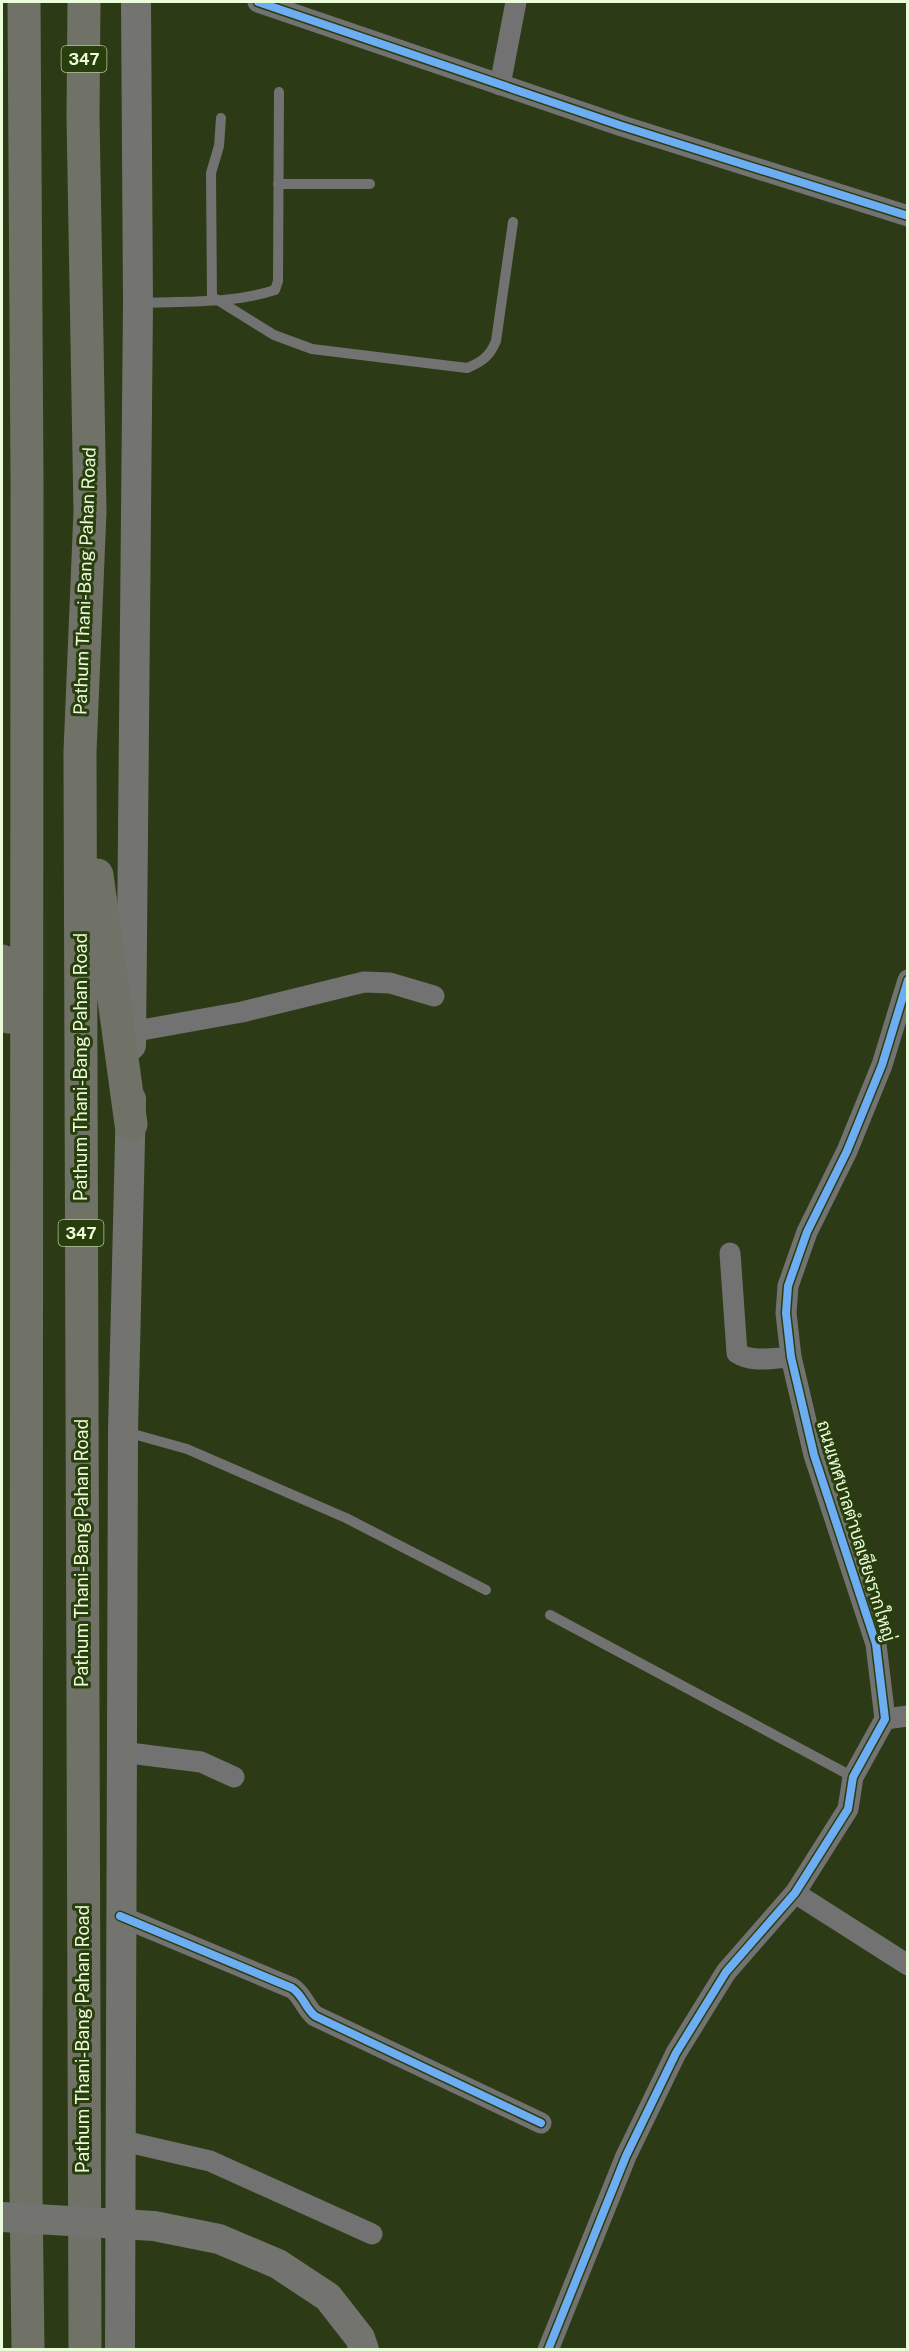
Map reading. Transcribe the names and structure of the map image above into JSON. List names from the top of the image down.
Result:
{
  "streets": {
    "main road": ["347", "Pathum Thani-Bang Pahan Road"],
    "street": ["ถนนเทศบาลตำบลเชียงรากใหญ่"]
  }
}
